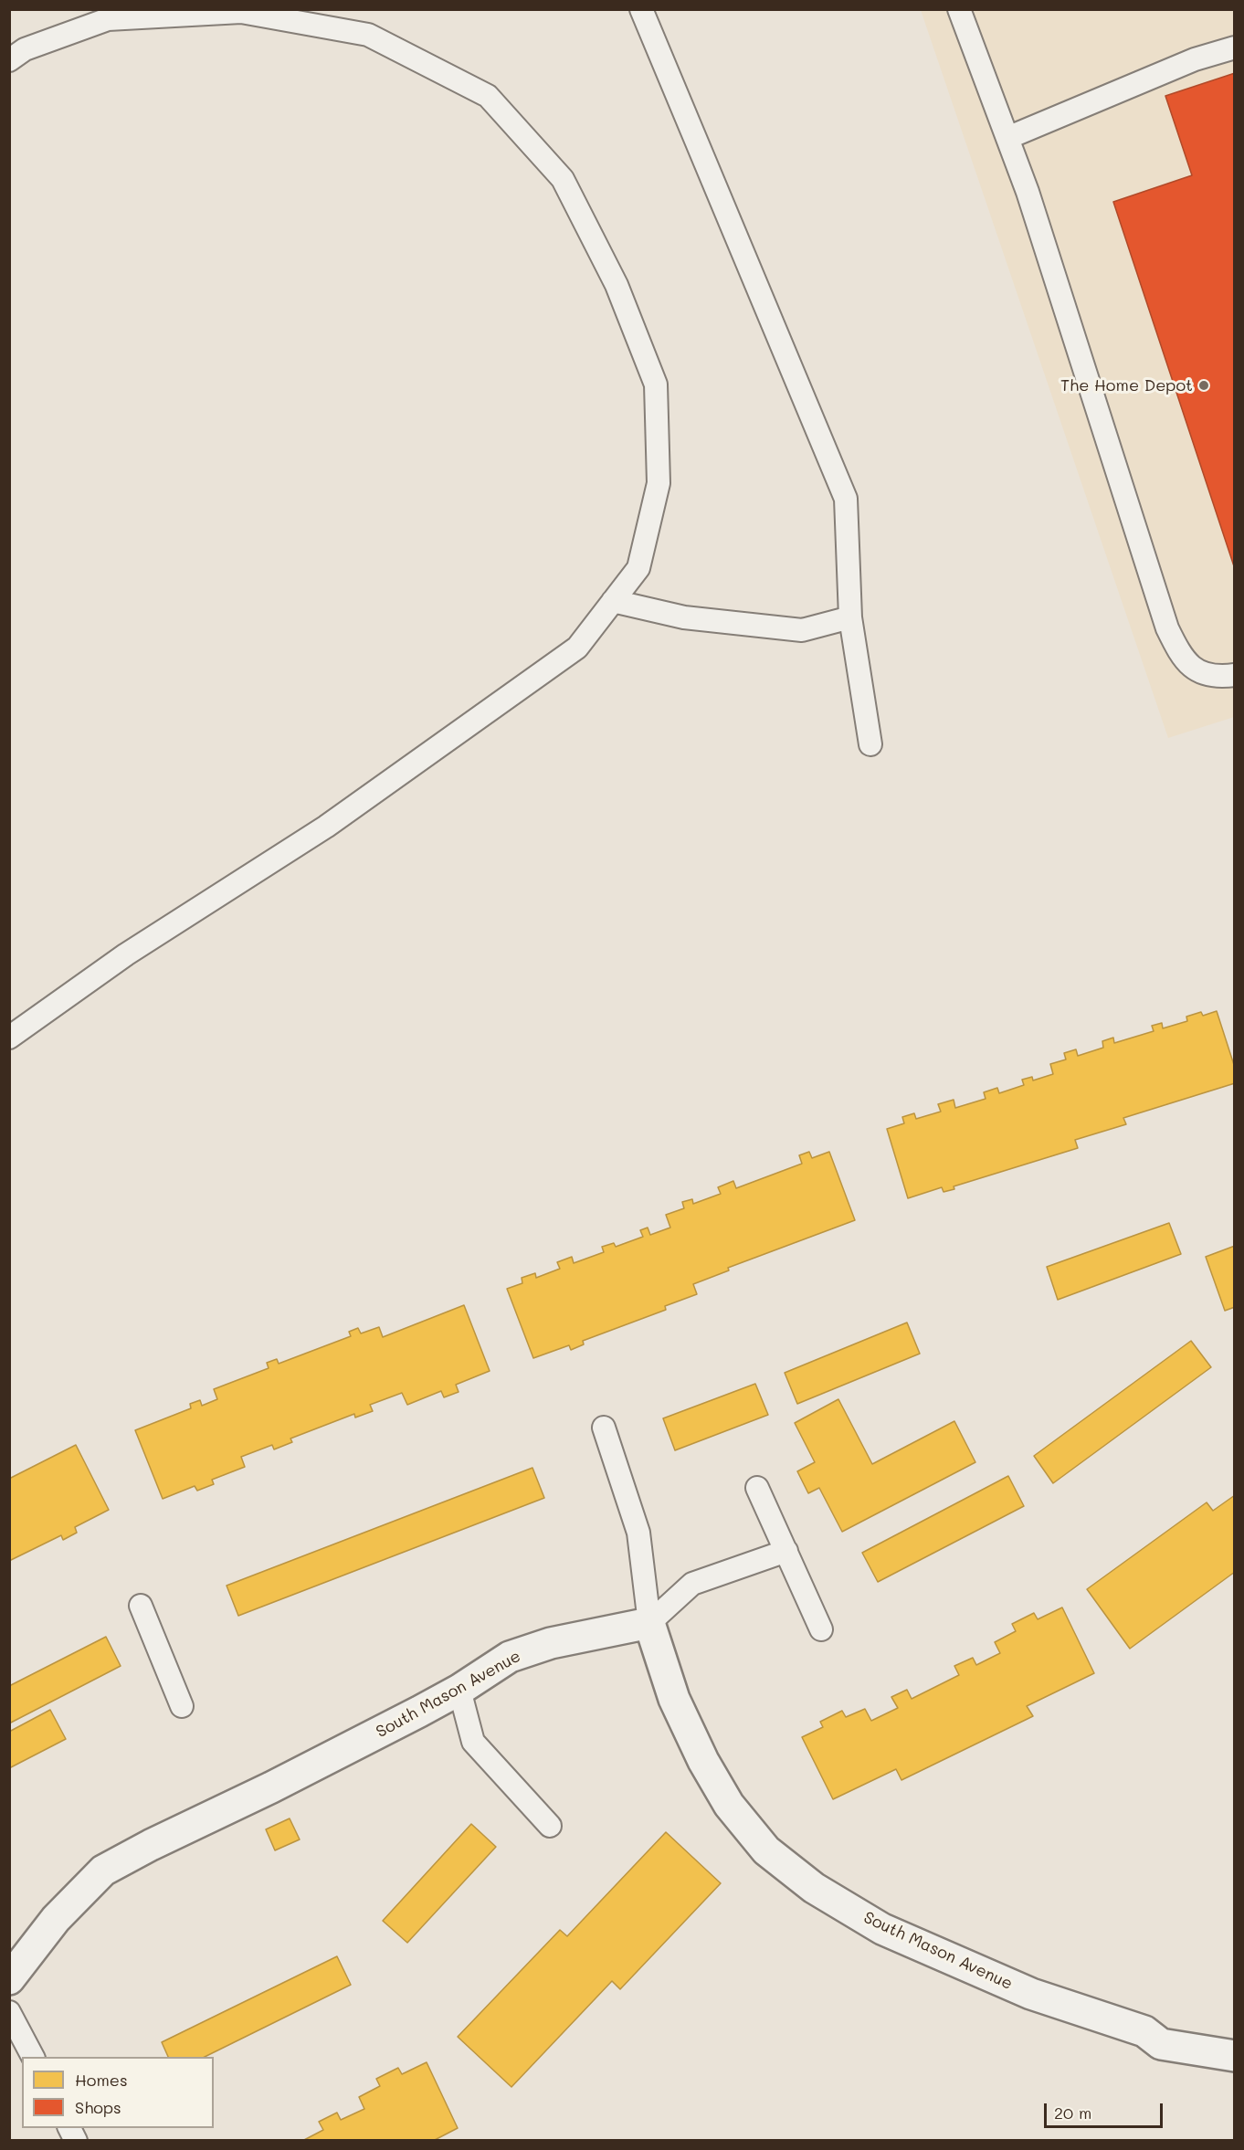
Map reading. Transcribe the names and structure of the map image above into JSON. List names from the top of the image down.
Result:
{
  "streets": {
    "street": ["South Mason Avenue"]
  },
  "places": ["The Home Depot"],
  "legend": ["Homes", "Shops"],
  "scale_bar": "20 m"
}
